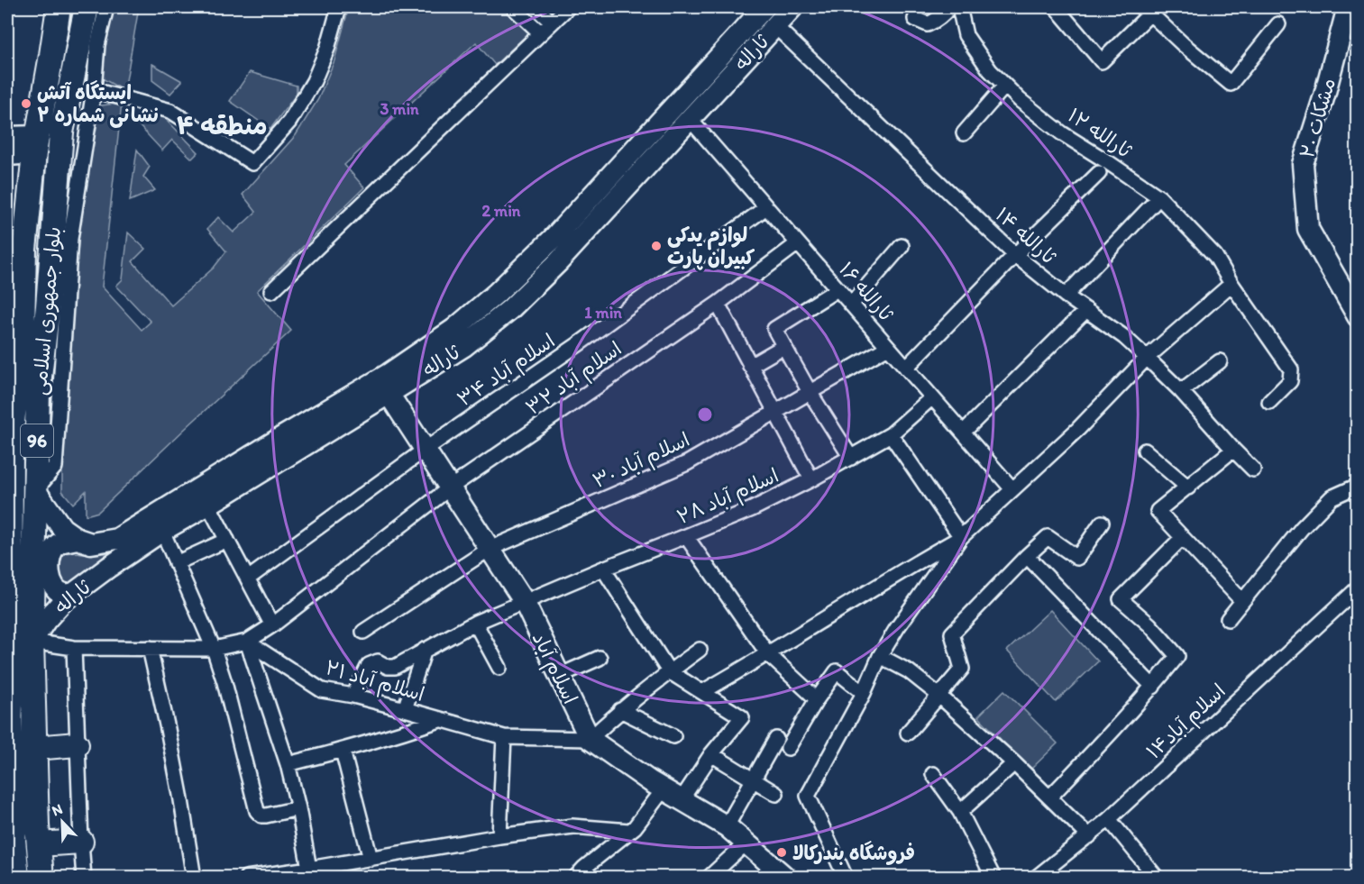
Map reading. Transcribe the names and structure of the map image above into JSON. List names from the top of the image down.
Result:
{
  "streets": {
    "main road": [
      "ثاراله",
      "مشکات ۲۰",
      "بلوار جمهوری اسلامی",
      "96",
      "اسلام آباد"
    ],
    "street": [
      "ثارالله ۱۲",
      "ثارالله ۱۴",
      "ثارالله ۱۶",
      "اسلام آباد ۳۴",
      "اسلام آباد ۳۲",
      "اسلام آباد ۳۰",
      "اسلام آباد ۲۸",
      "اسلام آباد ۲۱",
      "اسلام آباد۱۴"
    ]
  },
  "crossings": [
    ["ثاراله", "ثارالله ۱۴"],
    ["ثاراله", "ثارالله ۱۶"],
    ["ثاراله", "بلوار جمهوری اسلامی"],
    ["ثاراله", "اسلام آباد"],
    ["ثارالله ۱۶", "اسلام آباد ۳۴"],
    ["ثارالله ۱۶", "اسلام آباد ۳۲"],
    ["ثارالله ۱۶", "اسلام آباد ۳۰"],
    ["ثارالله ۱۶", "اسلام آباد ۲۸"],
    ["اسلام آباد ۳۴", "اسلام آباد"],
    ["اسلام آباد ۳۲", "اسلام آباد"],
    ["اسلام آباد ۳۲", "اسلام آباد ۲۱"],
    ["اسلام آباد ۳۰", "اسلام آباد"],
    ["اسلام آباد ۲۸", "اسلام آباد"],
    ["اسلام آباد ۲۸", "اسلام آباد ۲۱"],
    ["اسلام آباد", "اسلام آباد ۲۱"]
  ],
  "districts": ["منطقه ۴"],
  "places": ["ایستگاه آتش نشانی شماره ۲", "لوازم یدکی کبیران پارت", "فروشگاه بندرکالا"],
  "north": "top left",
  "rings": ["3 min", "2 min", "1 min"]
}
